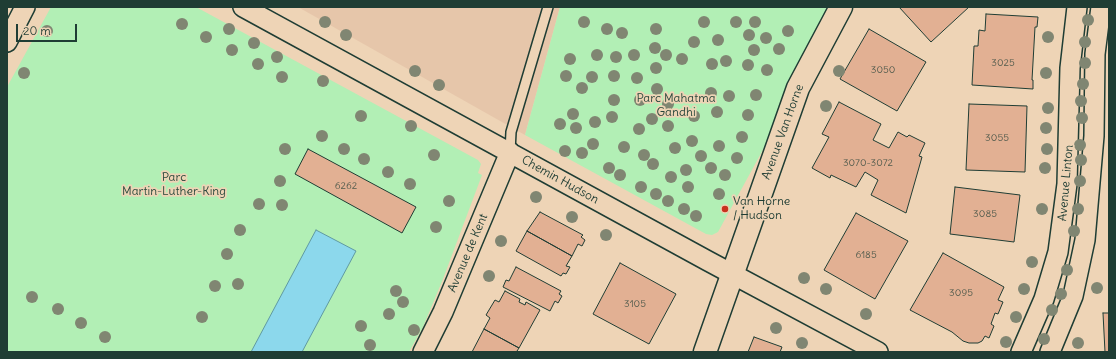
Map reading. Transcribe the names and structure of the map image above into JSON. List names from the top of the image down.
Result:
{
  "streets": {
    "main road": ["Avenue Van Horne"],
    "street": ["Chemin Hudson", "Avenue Linton", "Avenue de Kent"]
  },
  "crossings": [
    ["Avenue Van Horne", "Chemin Hudson"],
    ["Chemin Hudson", "Avenue de Kent"]
  ],
  "parks": ["Parc Mahatma Gandhi", "Parc Martin-Luther-King"],
  "places": ["Van Horne / Hudson"],
  "house_numbers": [
    "3025",
    "3050",
    "3055",
    "3070-3072",
    "6262",
    "3085",
    "6185",
    "3095",
    "3105"
  ],
  "scale_bar": "20 m"
}
